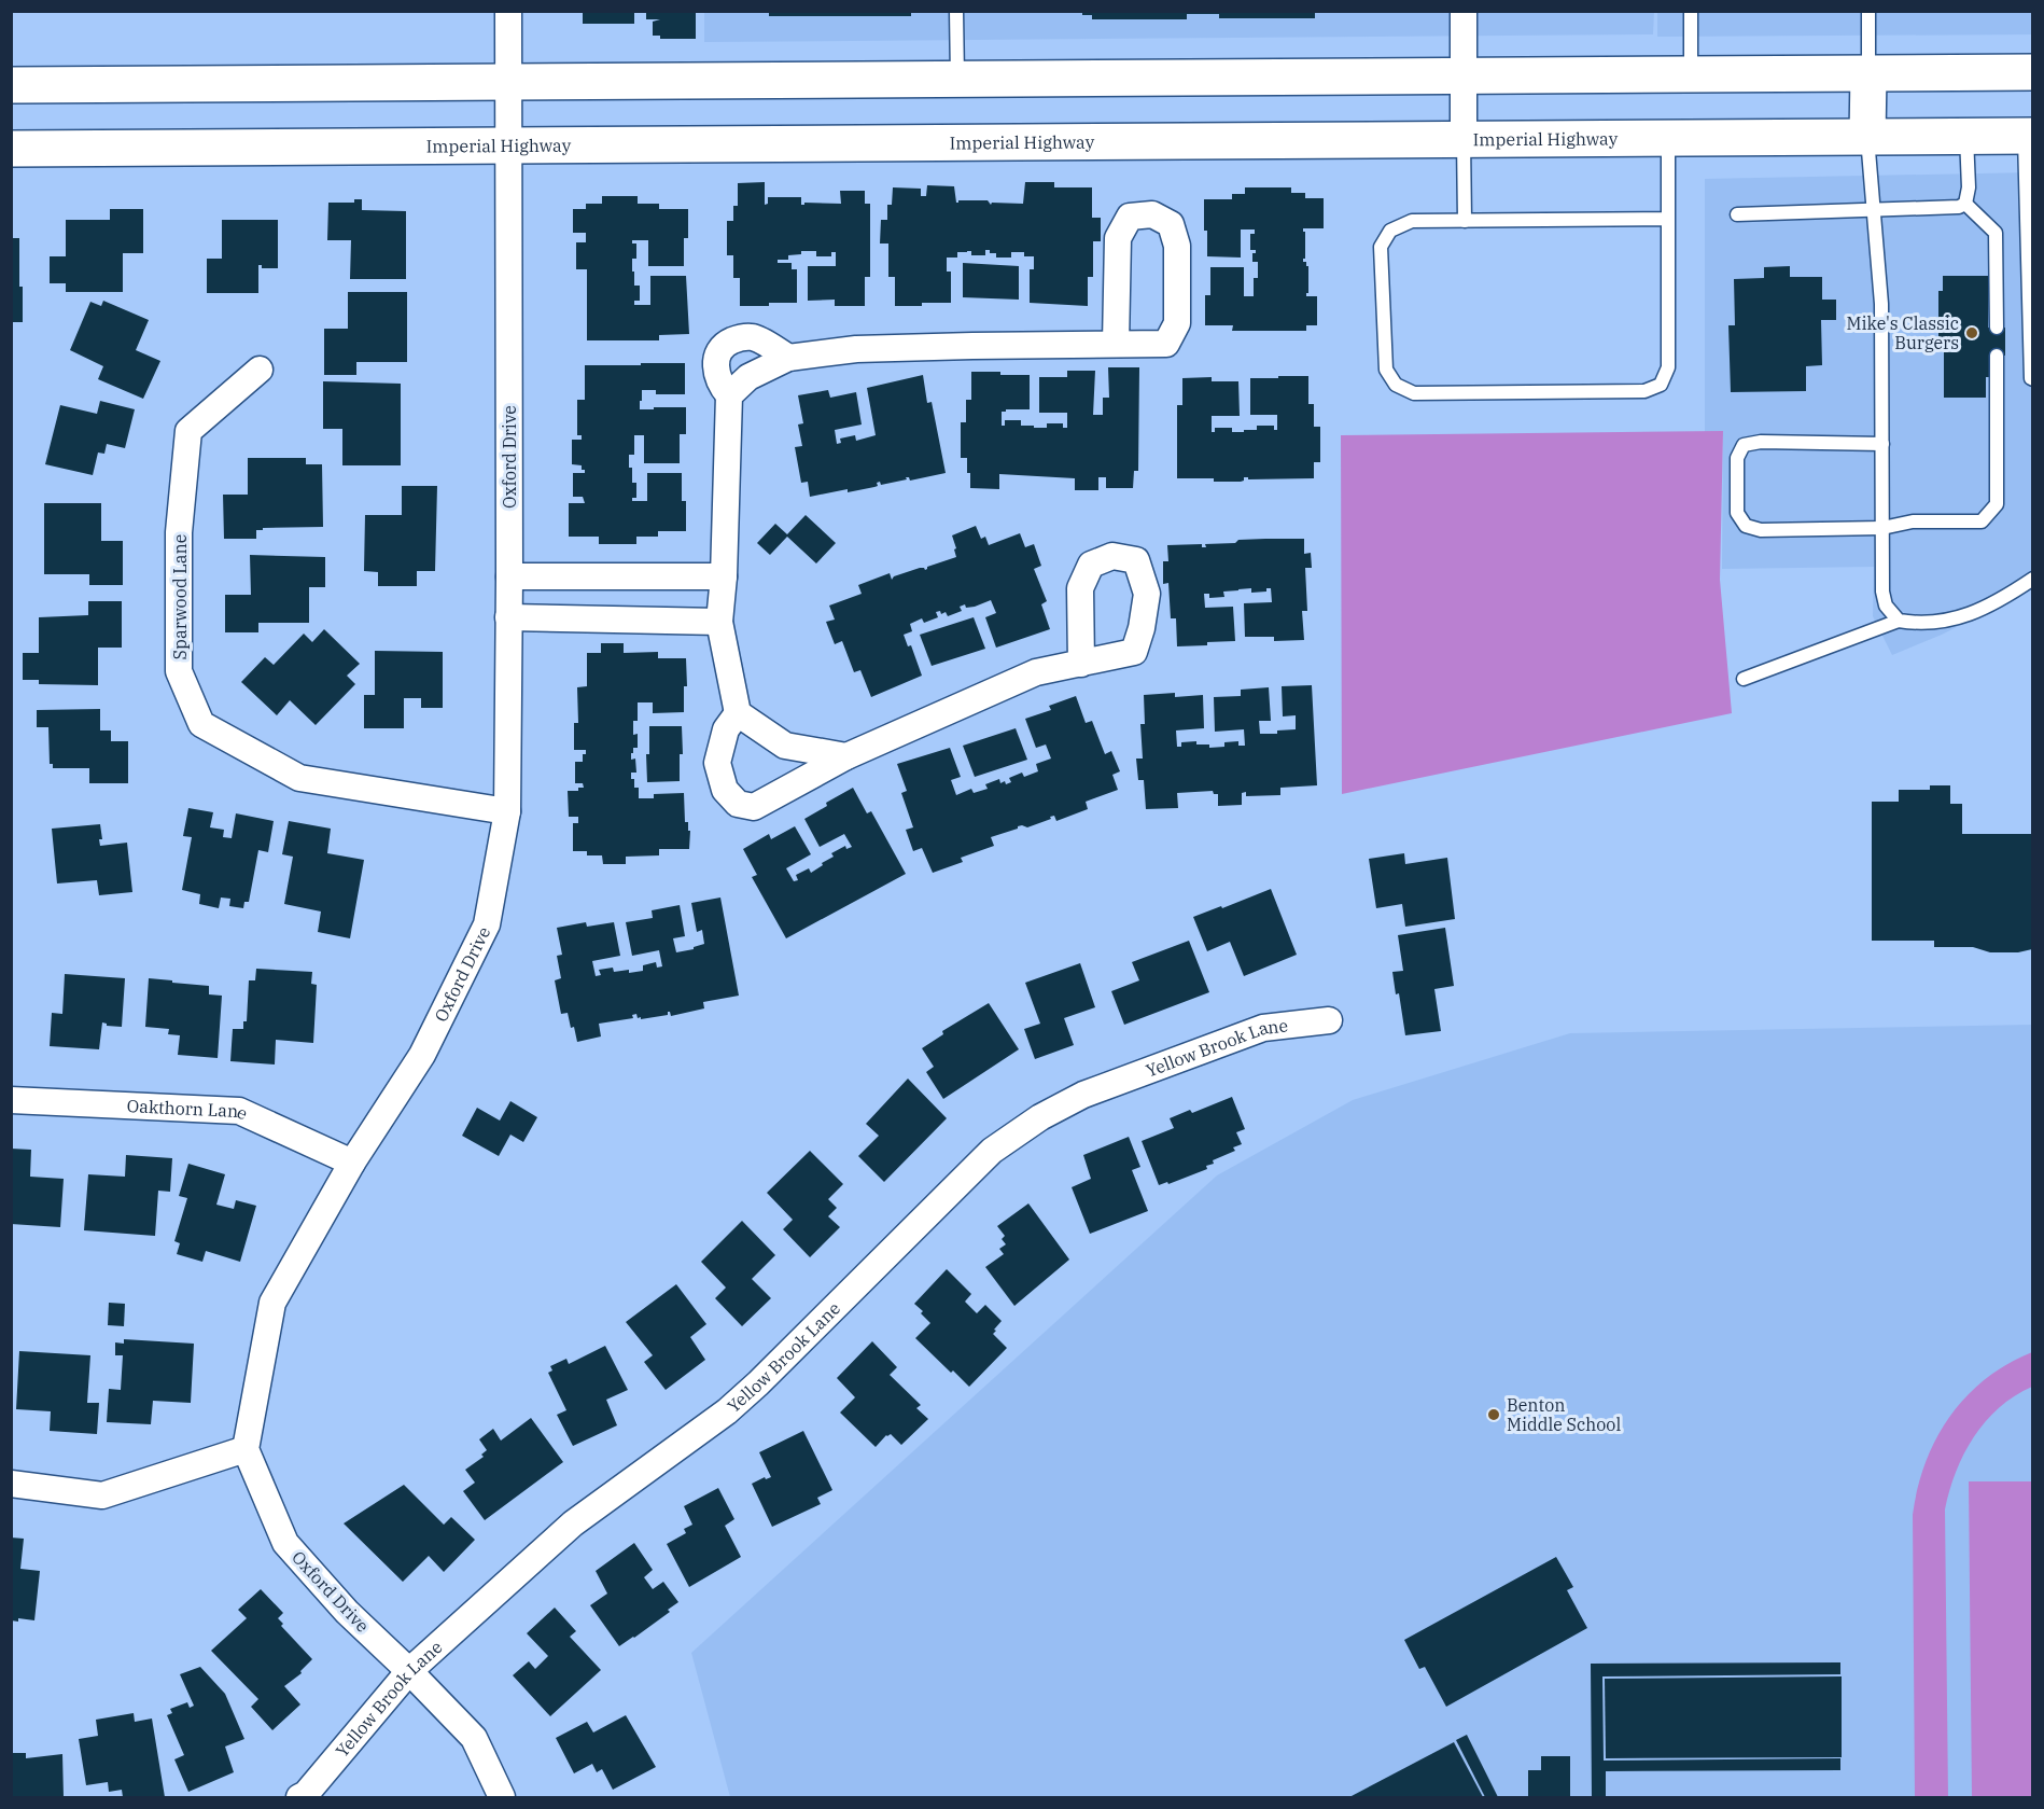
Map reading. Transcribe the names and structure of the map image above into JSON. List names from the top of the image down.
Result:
{
  "streets": {
    "main road": ["Imperial Highway"],
    "street": [
      "Oxford Drive",
      "Sparwood Lane",
      "Yellow Brook Lane",
      "Oakthorn Lane"
    ]
  },
  "crossings": [
    ["Imperial Highway", "Oxford Drive"],
    ["Oxford Drive", "Sparwood Lane"],
    ["Oxford Drive", "Yellow Brook Lane"],
    ["Oxford Drive", "Oakthorn Lane"]
  ],
  "places": ["Mike's Classic Burgers", "Benton Middle School"]
}
